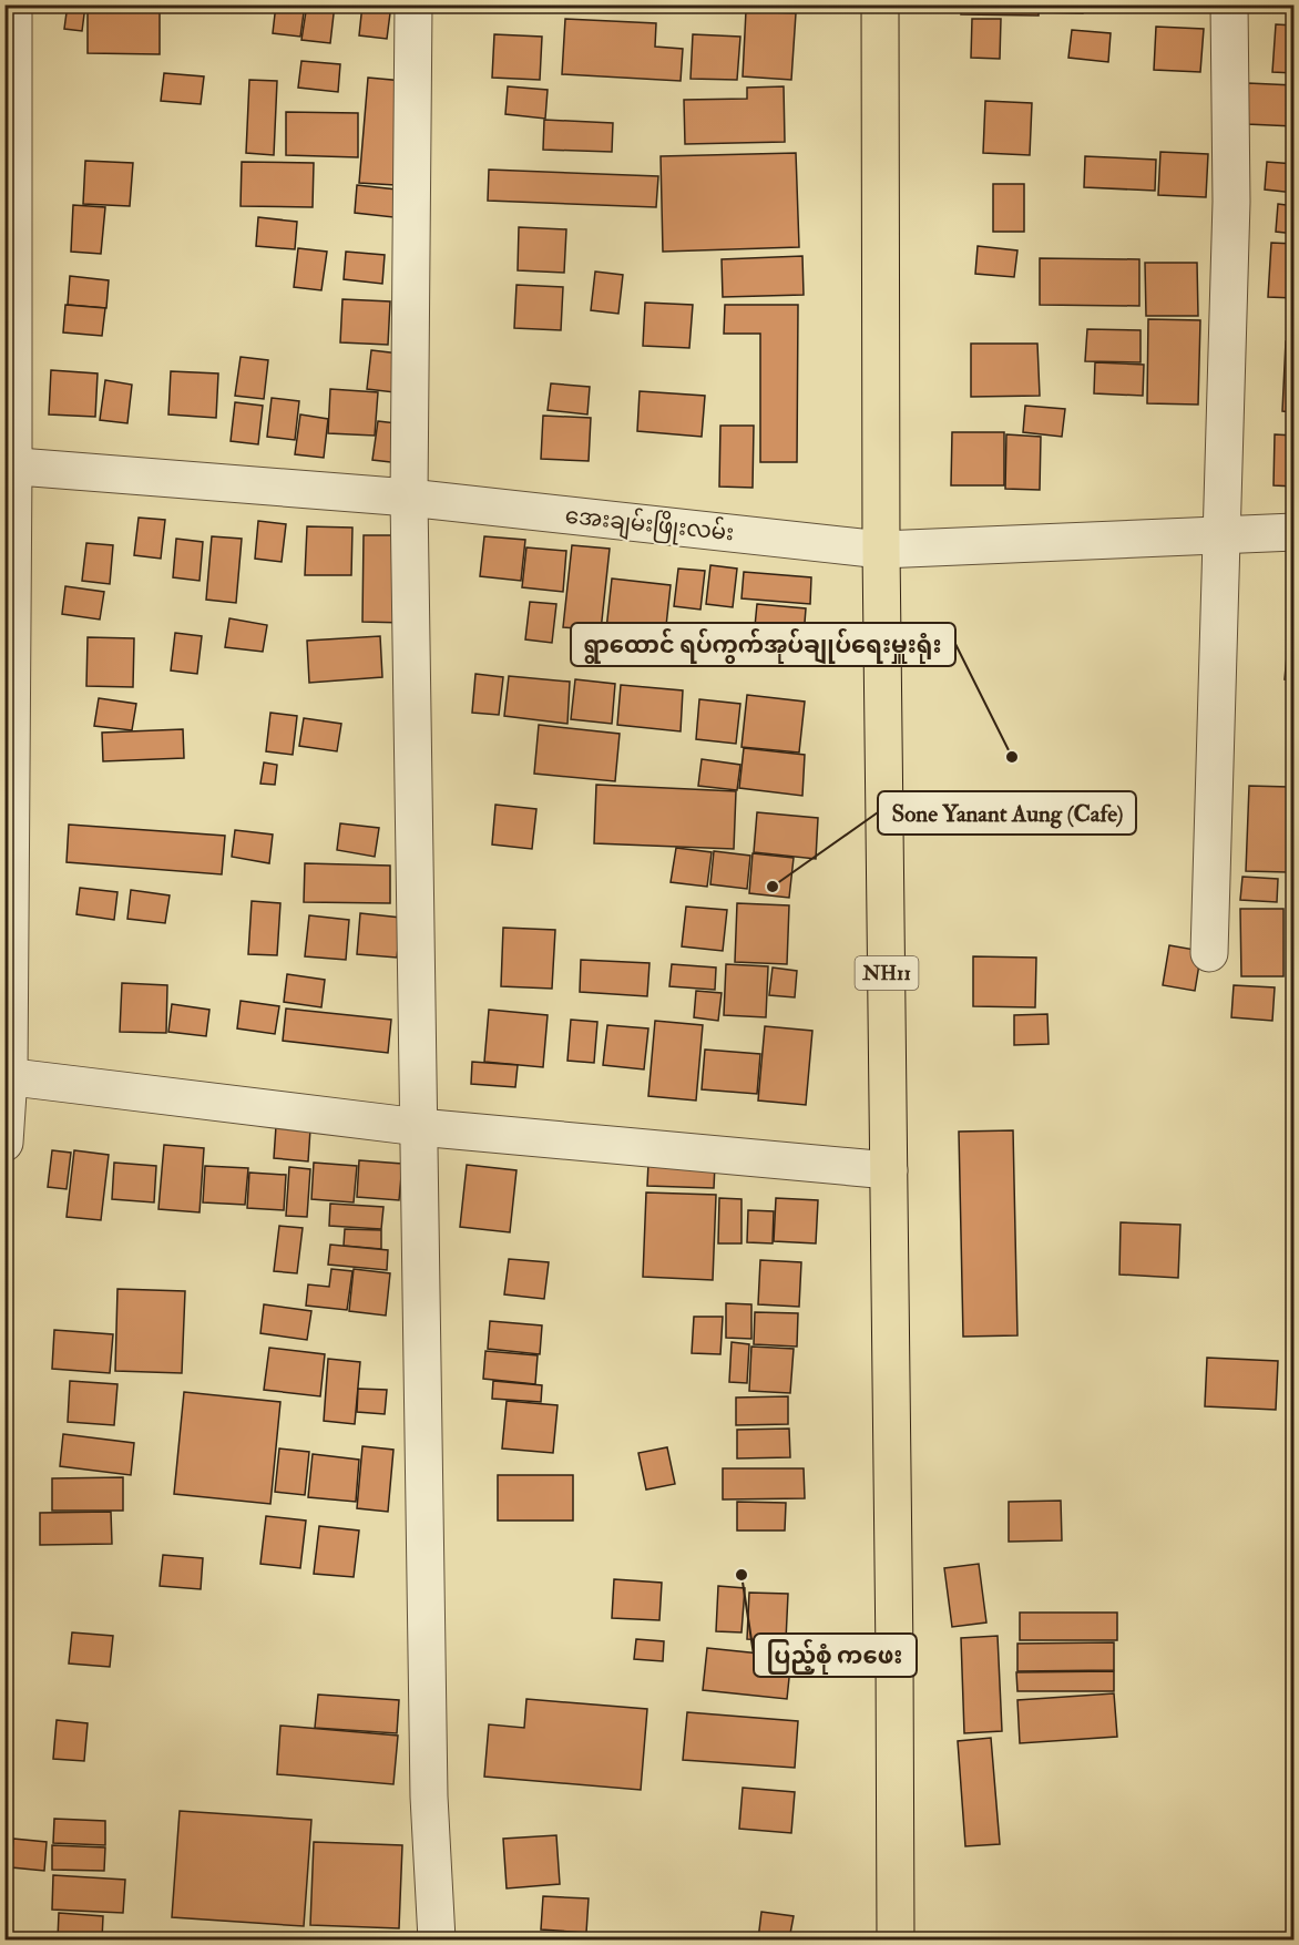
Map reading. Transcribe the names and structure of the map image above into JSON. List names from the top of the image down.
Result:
{
  "streets": {
    "highway": ["NH11"],
    "street": ["အေးချမ်းဖြိုးလမ်း"]
  },
  "crossings": [
    ["အေးချမ်းဖြိုးလမ်း", "NH11"]
  ],
  "places": ["ရွာထောင် ရပ်ကွက်အုပ်ချုပ်ရေးမှူးရုံး", "Sone Yanant Aung (Cafe)", "ပြည့်စုံ ကဖေး"]
}
